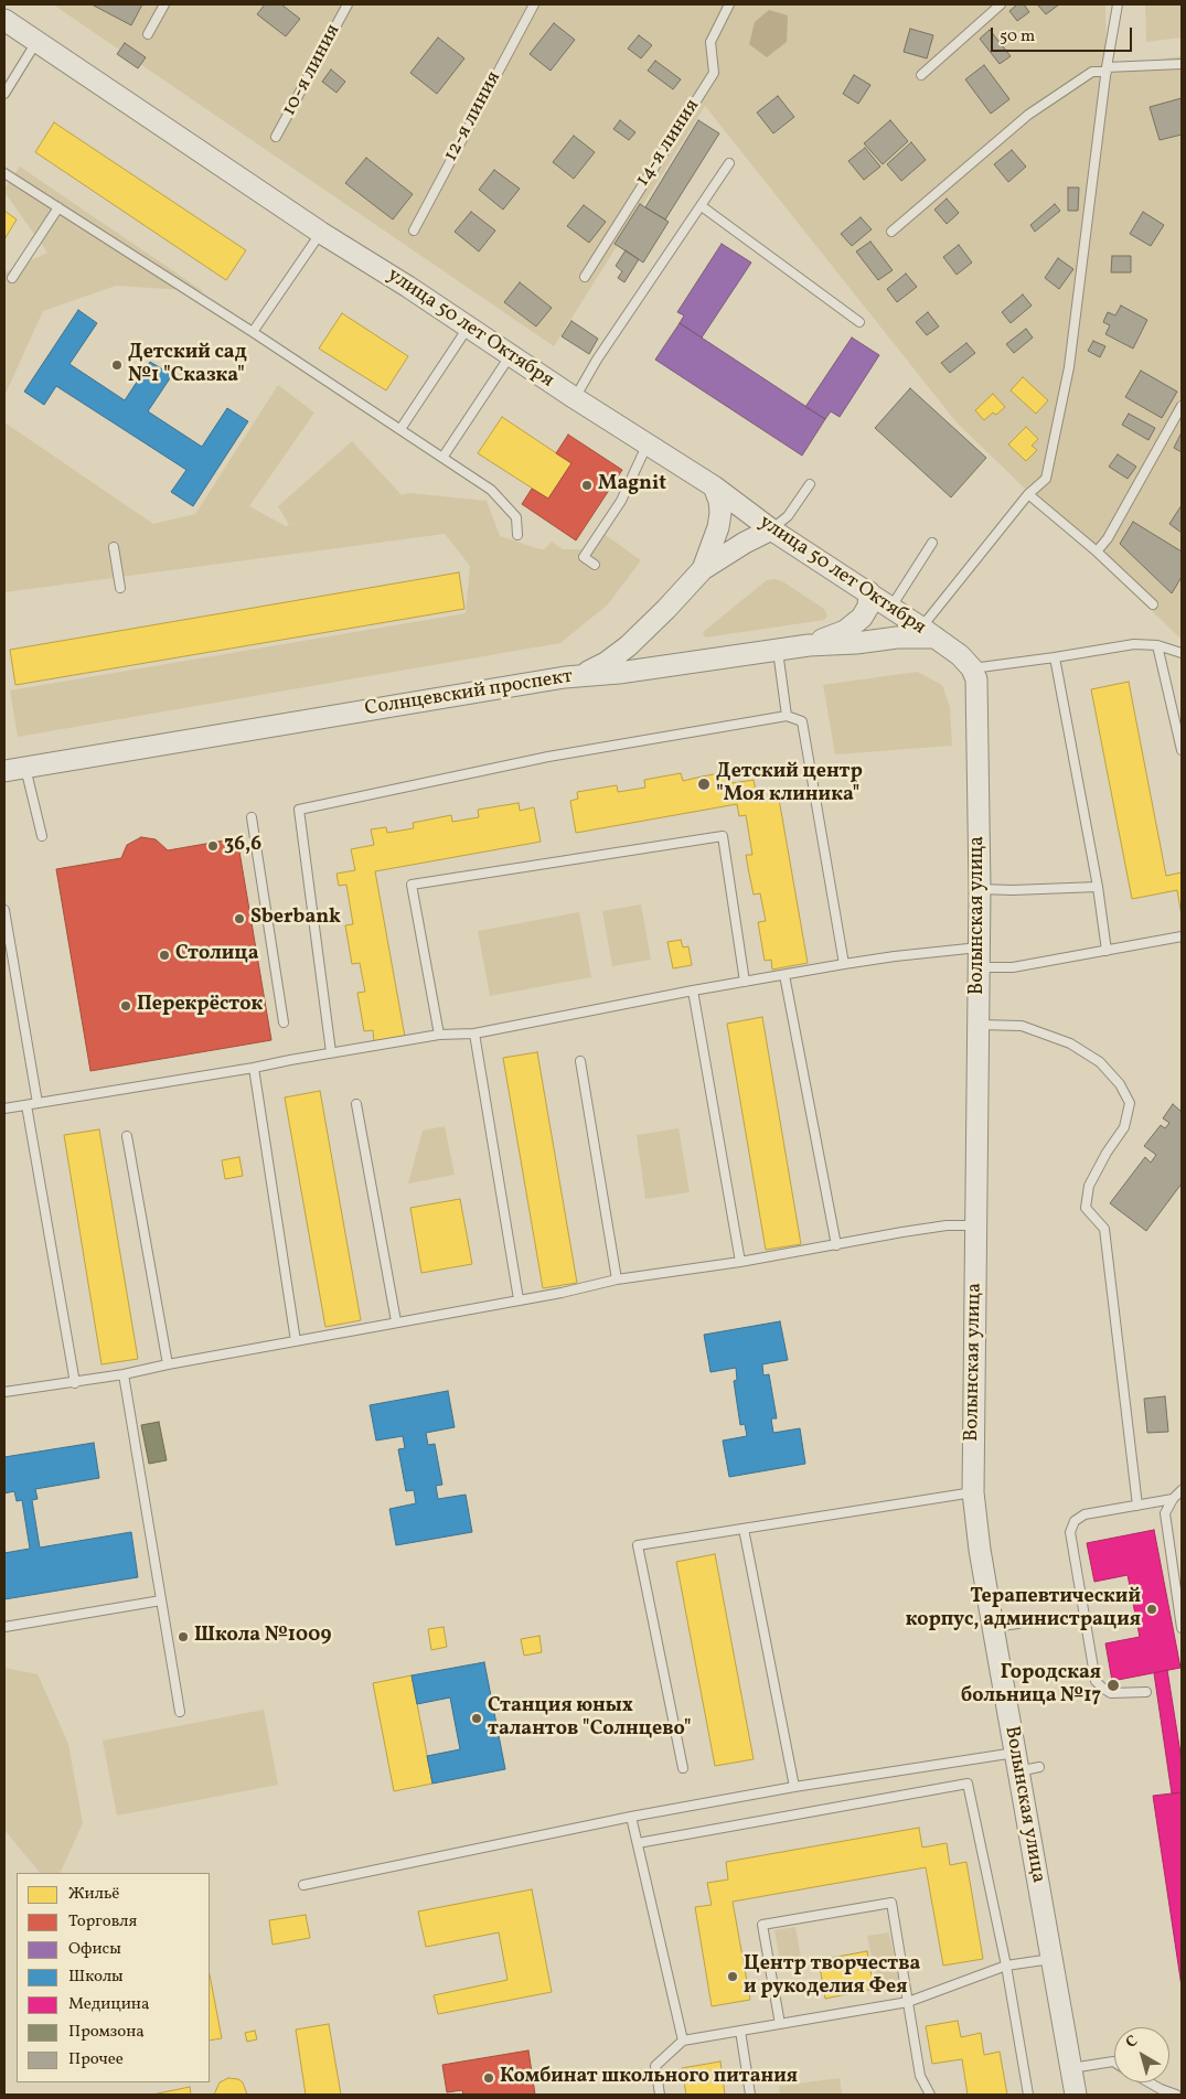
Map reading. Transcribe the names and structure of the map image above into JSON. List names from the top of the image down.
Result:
{
  "streets": {
    "street": ["улица 50 лет Октября", "Солнцевский проспект", "Волынская улица"],
    "lane": ["10-я линия", "12-я линия", "14-я линия"]
  },
  "crossings": [
    ["улица 50 лет Октября", "Солнцевский проспект"]
  ],
  "places": [
    "Детский сад №1 \"Сказка\"",
    "Magnit",
    "Детский центр \"Моя клиника\"",
    "36,6",
    "Sberbank",
    "Столица",
    "Перекрёсток",
    "Терапевтический корпус, администрация",
    "Школа №1009",
    "Городская больница №17",
    "Станция юных талантов \"Солнцево\"",
    "Центр творчества и рукоделия Фея",
    "Комбинат школьного питания"
  ],
  "legend": [
    "Жильё",
    "Торговля",
    "Офисы",
    "Школы",
    "Медицина",
    "Промзона",
    "Прочее"
  ],
  "scale_bar": "50 m",
  "north": "top left"
}
